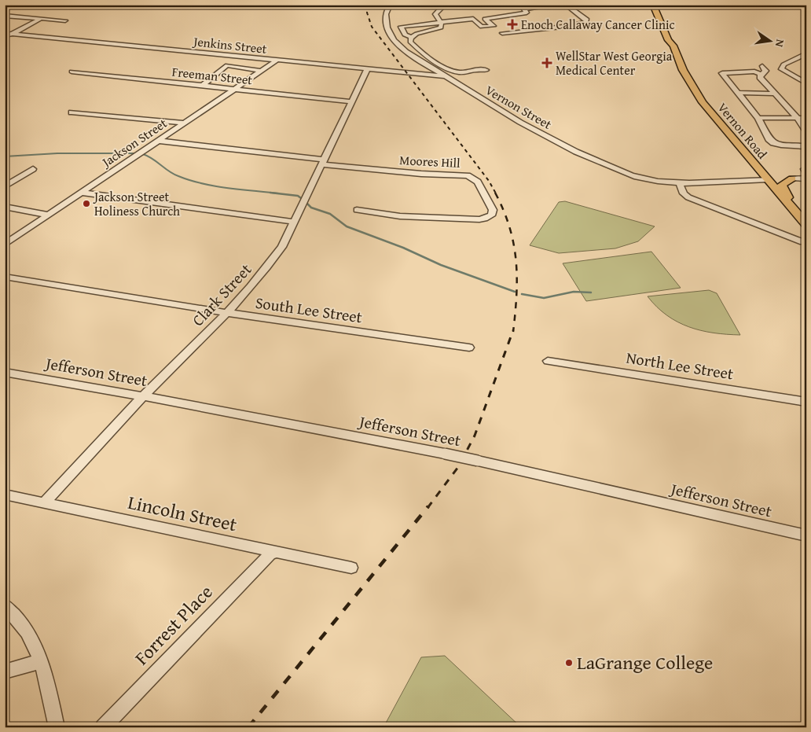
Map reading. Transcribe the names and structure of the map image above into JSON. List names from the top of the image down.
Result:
{
  "streets": {
    "main road": ["Vernon Road"],
    "street": [
      "Jenkins Street",
      "Freeman Street",
      "Vernon Street",
      "Jackson Street",
      "Moores Hill",
      "Clark Street",
      "South Lee Street",
      "North Lee Street",
      "Jefferson Street",
      "Lincoln Street",
      "Forrest Place"
    ]
  },
  "crossings": [
    ["Jenkins Street", "Vernon Street"],
    ["Jenkins Street", "Jackson Street"],
    ["Jenkins Street", "Clark Street"],
    ["Freeman Street", "Jackson Street"],
    ["Freeman Street", "Clark Street"],
    ["Vernon Street", "Vernon Road"],
    ["Moores Hill", "Clark Street"],
    ["Clark Street", "South Lee Street"],
    ["Clark Street", "Jefferson Street"],
    ["Clark Street", "Lincoln Street"],
    ["Lincoln Street", "Forrest Place"]
  ],
  "places": {
    "health": ["Enoch Callaway Cancer Clinic", "WellStar West Georgia Medical Center"],
    "other": ["Jackson Street Holiness Church", "LaGrange College"]
  },
  "north": "right"
}
